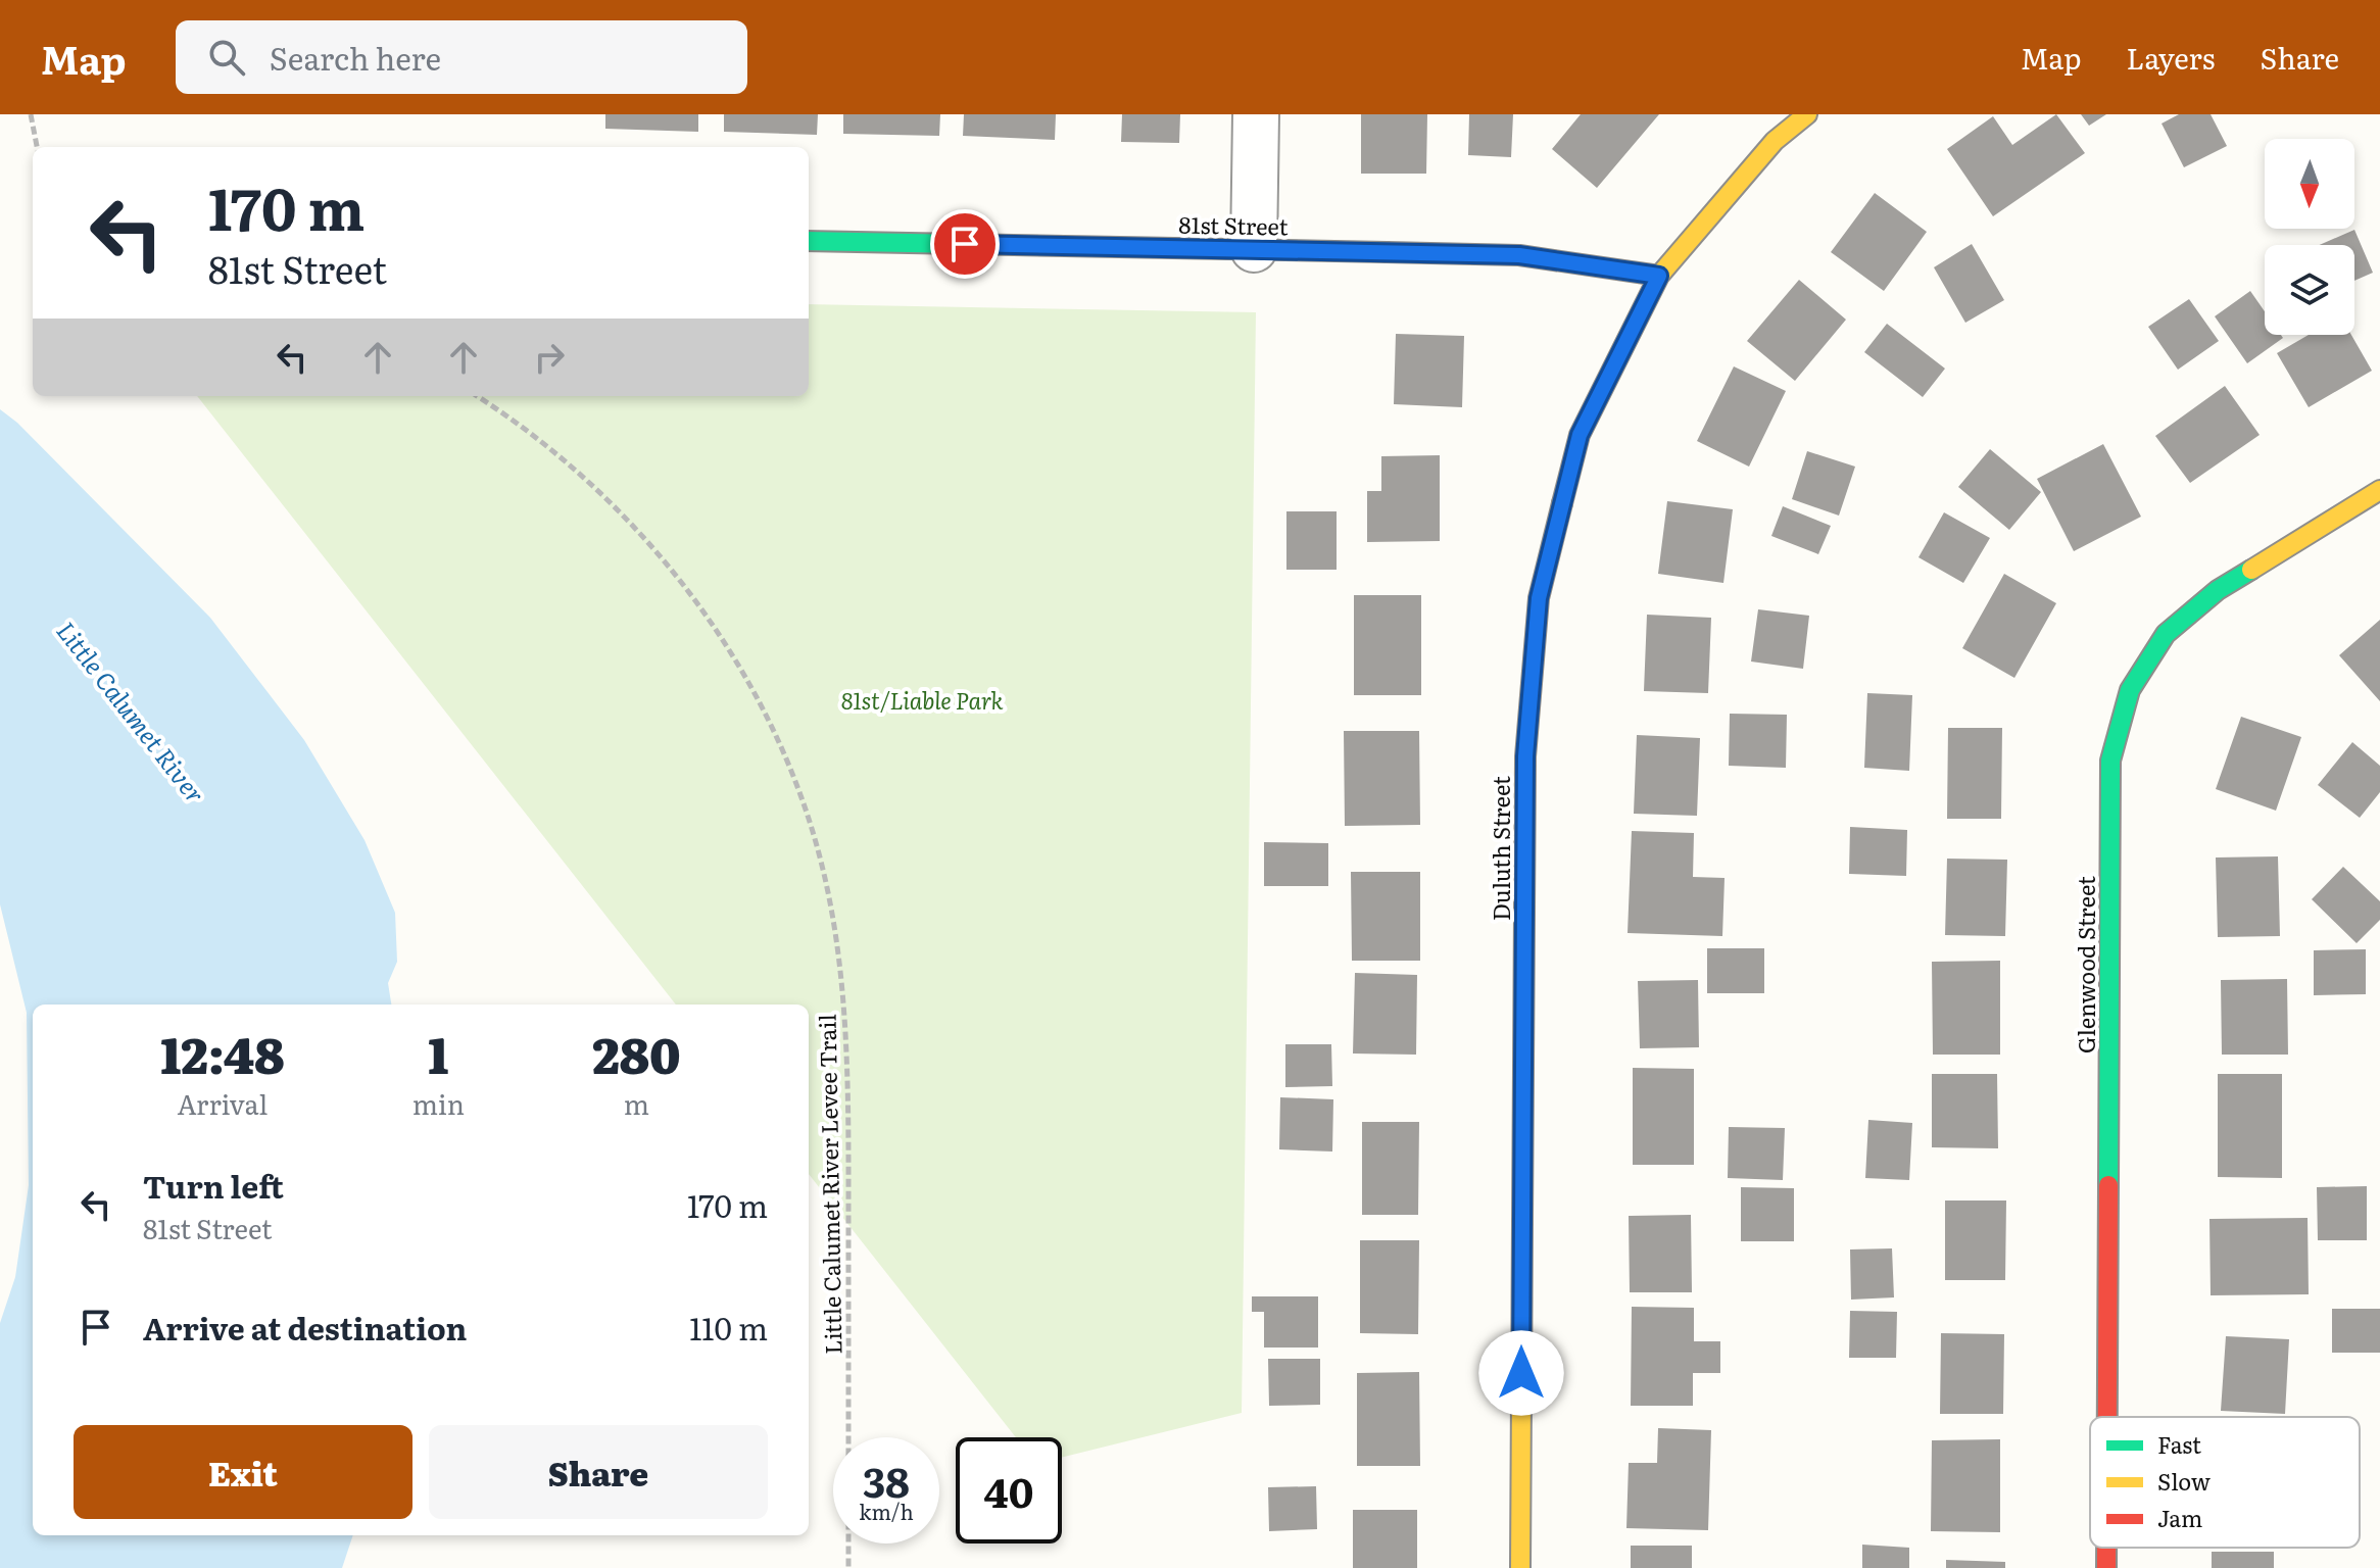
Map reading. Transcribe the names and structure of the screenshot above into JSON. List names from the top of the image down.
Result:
{
  "streets": {
    "street": ["81st Street", "Duluth Street", "Glenwood Street"],
    "path": ["Little Calumet River Levee Trail"]
  },
  "crossings": [
    ["81st Street", "Duluth Street"]
  ],
  "water": ["Little Calumet River"],
  "parks": ["81st/Liable Park"],
  "legend": ["Fast", "Slow", "Jam"],
  "north": "bottom",
  "page": {
    "header": "Map",
    "search": "Search here",
    "nav": ["Map", "Layers", "Share"],
    "turn": ["170 m", "81st Street"],
    "eta": [
      "12:48",
      "Arrival",
      "1",
      "min",
      "280",
      "m"
    ],
    "list": [
      {
        "name": "Turn left",
        "note": "81st Street",
        "value": "170 m"
      },
      {
        "name": "Arrive at destination",
        "value": "110 m"
      }
    ],
    "buttons": ["Exit", "Share"],
    "speed": "38 km/h",
    "limit": "40"
  }
}
